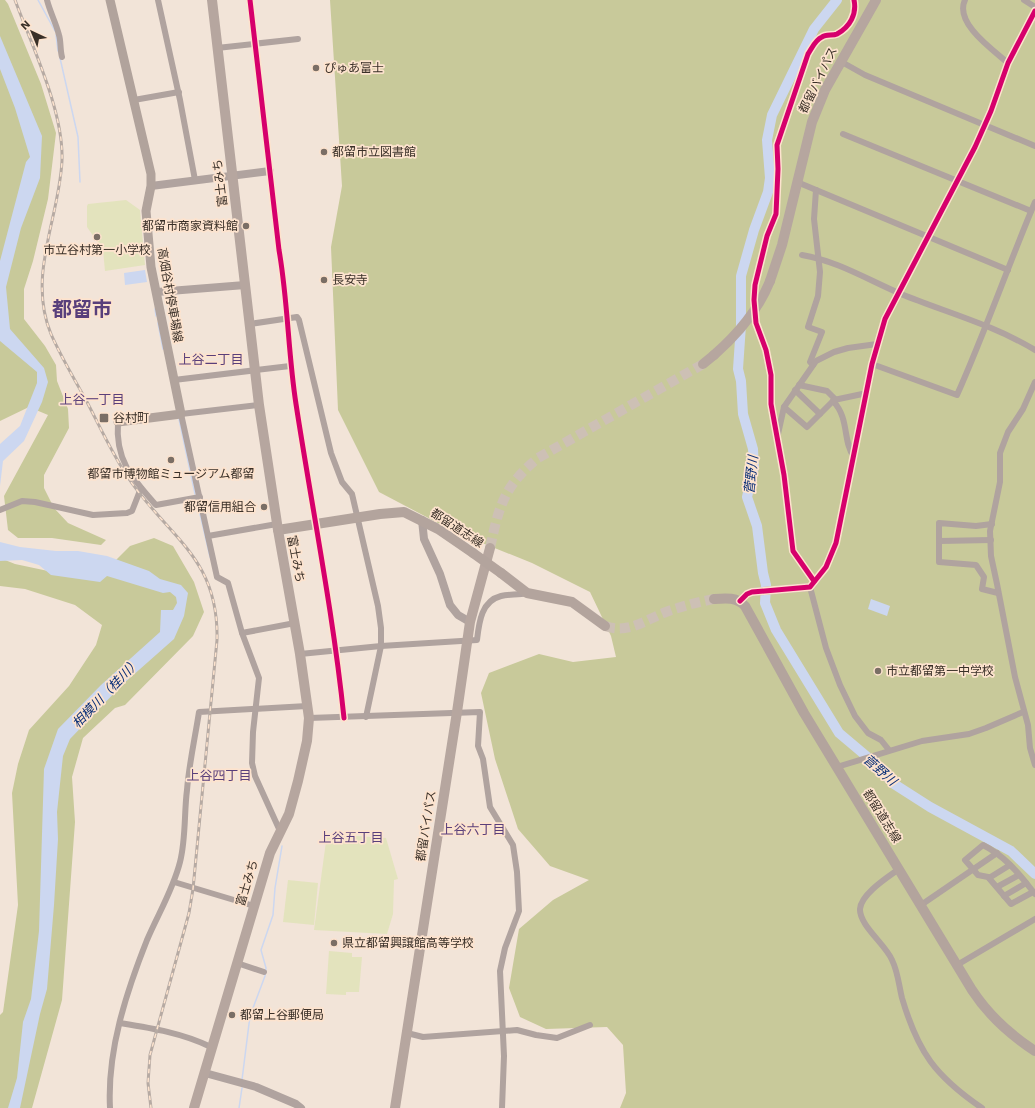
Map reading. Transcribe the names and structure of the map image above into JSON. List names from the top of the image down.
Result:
{
  "streets": {
    "highway": ["都留バイパス", "富士みち"],
    "main road": ["高畑谷村停車場線", "都留道志線"]
  },
  "crossings": [
    ["富士みち", "都留道志線"]
  ],
  "districts": [
    "都留市",
    "上谷二丁目",
    "上谷一丁目",
    "上谷四丁目",
    "上谷六丁目",
    "上谷五丁目"
  ],
  "water": ["菅野川", "相模川（桂川）"],
  "places": {
    "other": [
      "ぴゅあ富士",
      "都留市立図書館",
      "都留市商家資料館",
      "市立谷村第一小学校",
      "長安寺",
      "都留市博物館ミュージアム都留",
      "都留信用組合",
      "市立都留第一中学校",
      "県立都留興譲館高等学校",
      "都留上谷郵便局"
    ],
    "transit": ["谷村町"]
  },
  "north": "top left"
}
